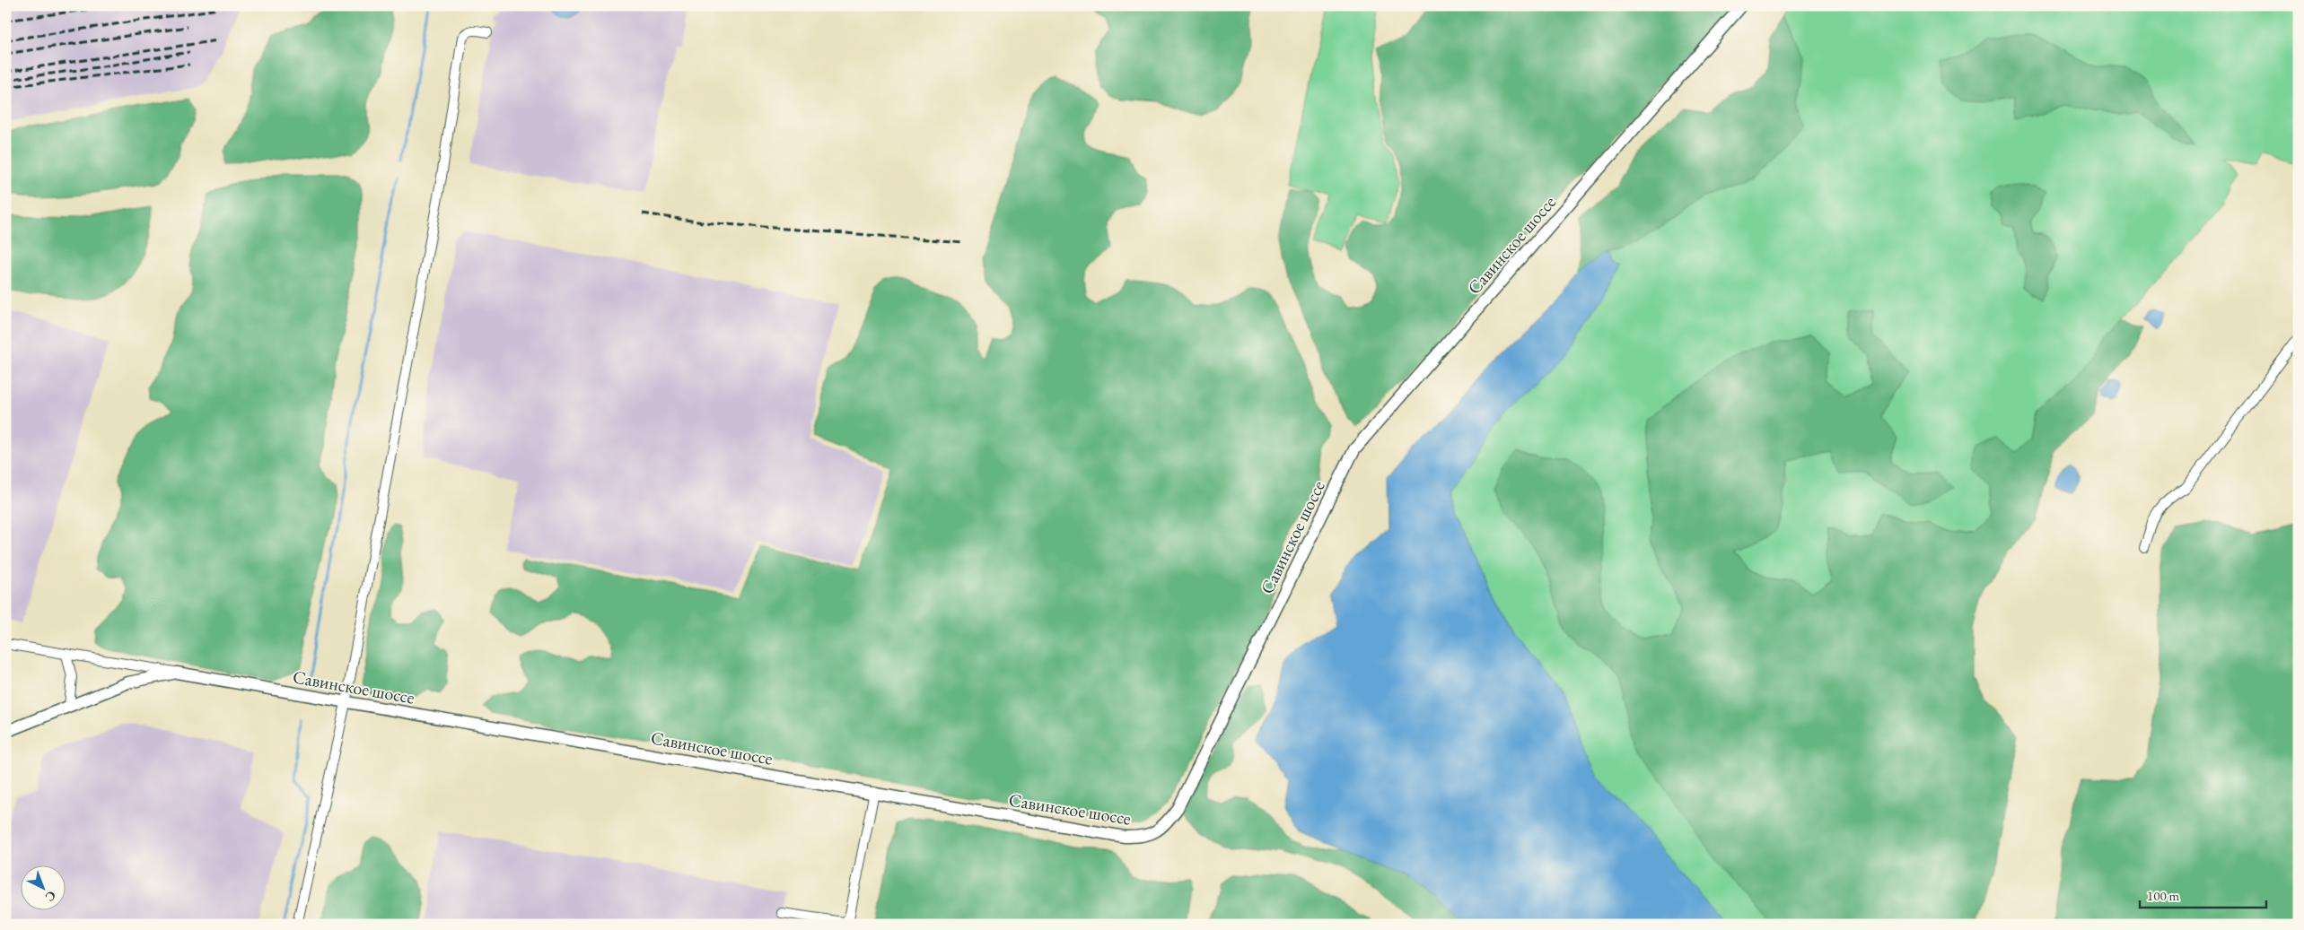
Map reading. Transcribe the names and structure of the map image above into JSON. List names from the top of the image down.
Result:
{
  "streets": {
    "street": ["Савинское шоссе"]
  },
  "scale_bar": "100 m",
  "north": "bottom right"
}
